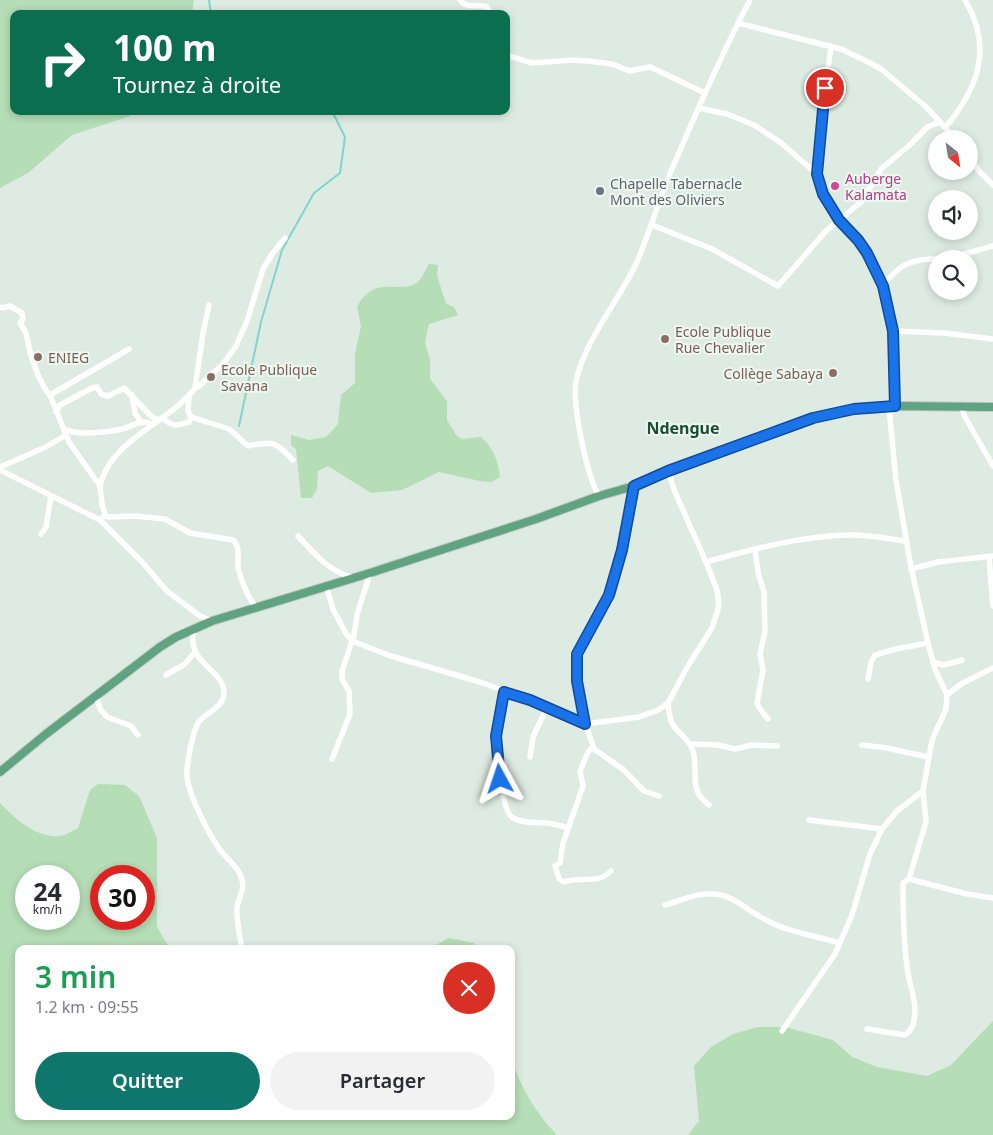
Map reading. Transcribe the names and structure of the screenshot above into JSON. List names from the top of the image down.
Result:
{
  "districts": ["Ndengue"],
  "places": [
    "Auberge Kalamata",
    "Chapelle Tabernacle Mont des Oliviers",
    "Ecole Publique Rue Chevalier",
    "ENIEG",
    "Collège Sabaya",
    "Ecole Publique Savana"
  ],
  "north": "bottom right",
  "page": {
    "turn": ["100 m", "Tournez à droite"],
    "speed": "24 km/h",
    "limit": "30",
    "heading": ["3 min", "1.2 km · 09:55"],
    "buttons": ["Quitter", "Partager"]
  }
}
